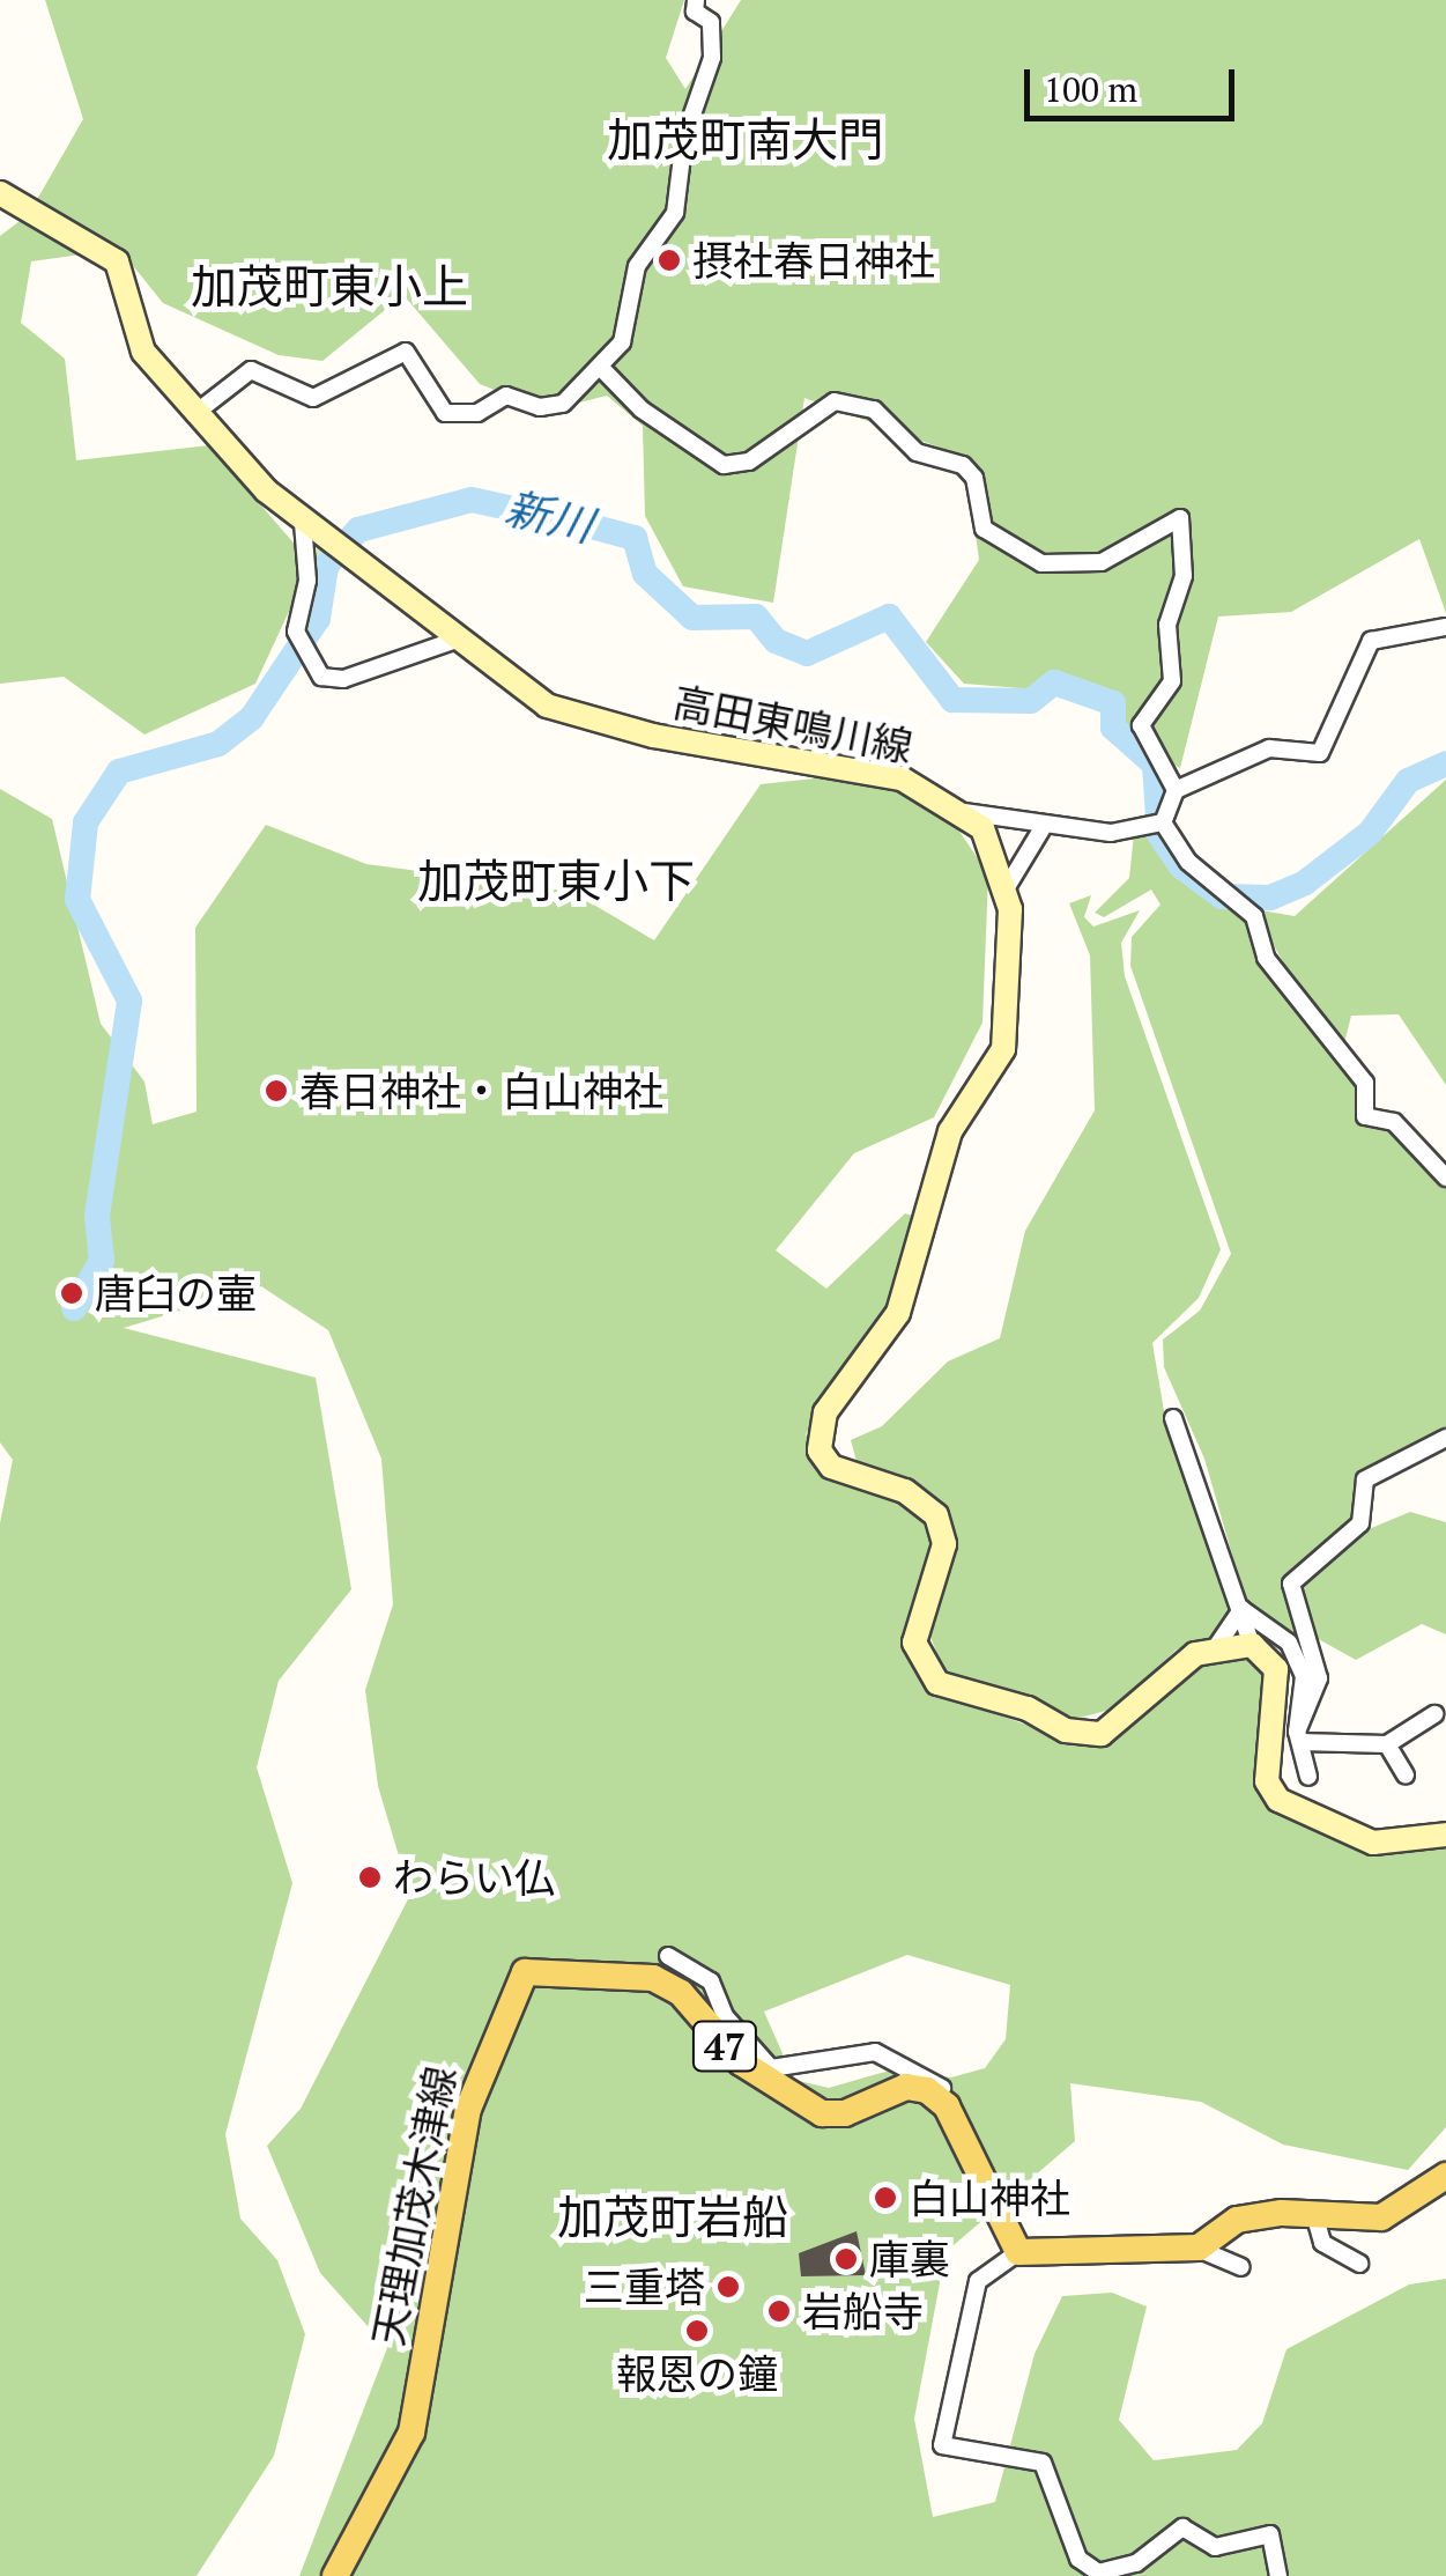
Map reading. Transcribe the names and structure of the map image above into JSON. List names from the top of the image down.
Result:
{
  "streets": {
    "main road": ["高田東鳴川線", "47", "天理加茂木津線"]
  },
  "districts": [
    "加茂町南大門",
    "加茂町東小上",
    "加茂町東小下",
    "加茂町岩船"
  ],
  "water": ["新川"],
  "places": [
    "摂社春日神社",
    "春日神社・白山神社",
    "唐臼の壷",
    "わらい仏",
    "白山神社",
    "庫裏",
    "三重塔",
    "岩船寺",
    "報恩の鐘"
  ],
  "scale_bar": "100 m"
}
